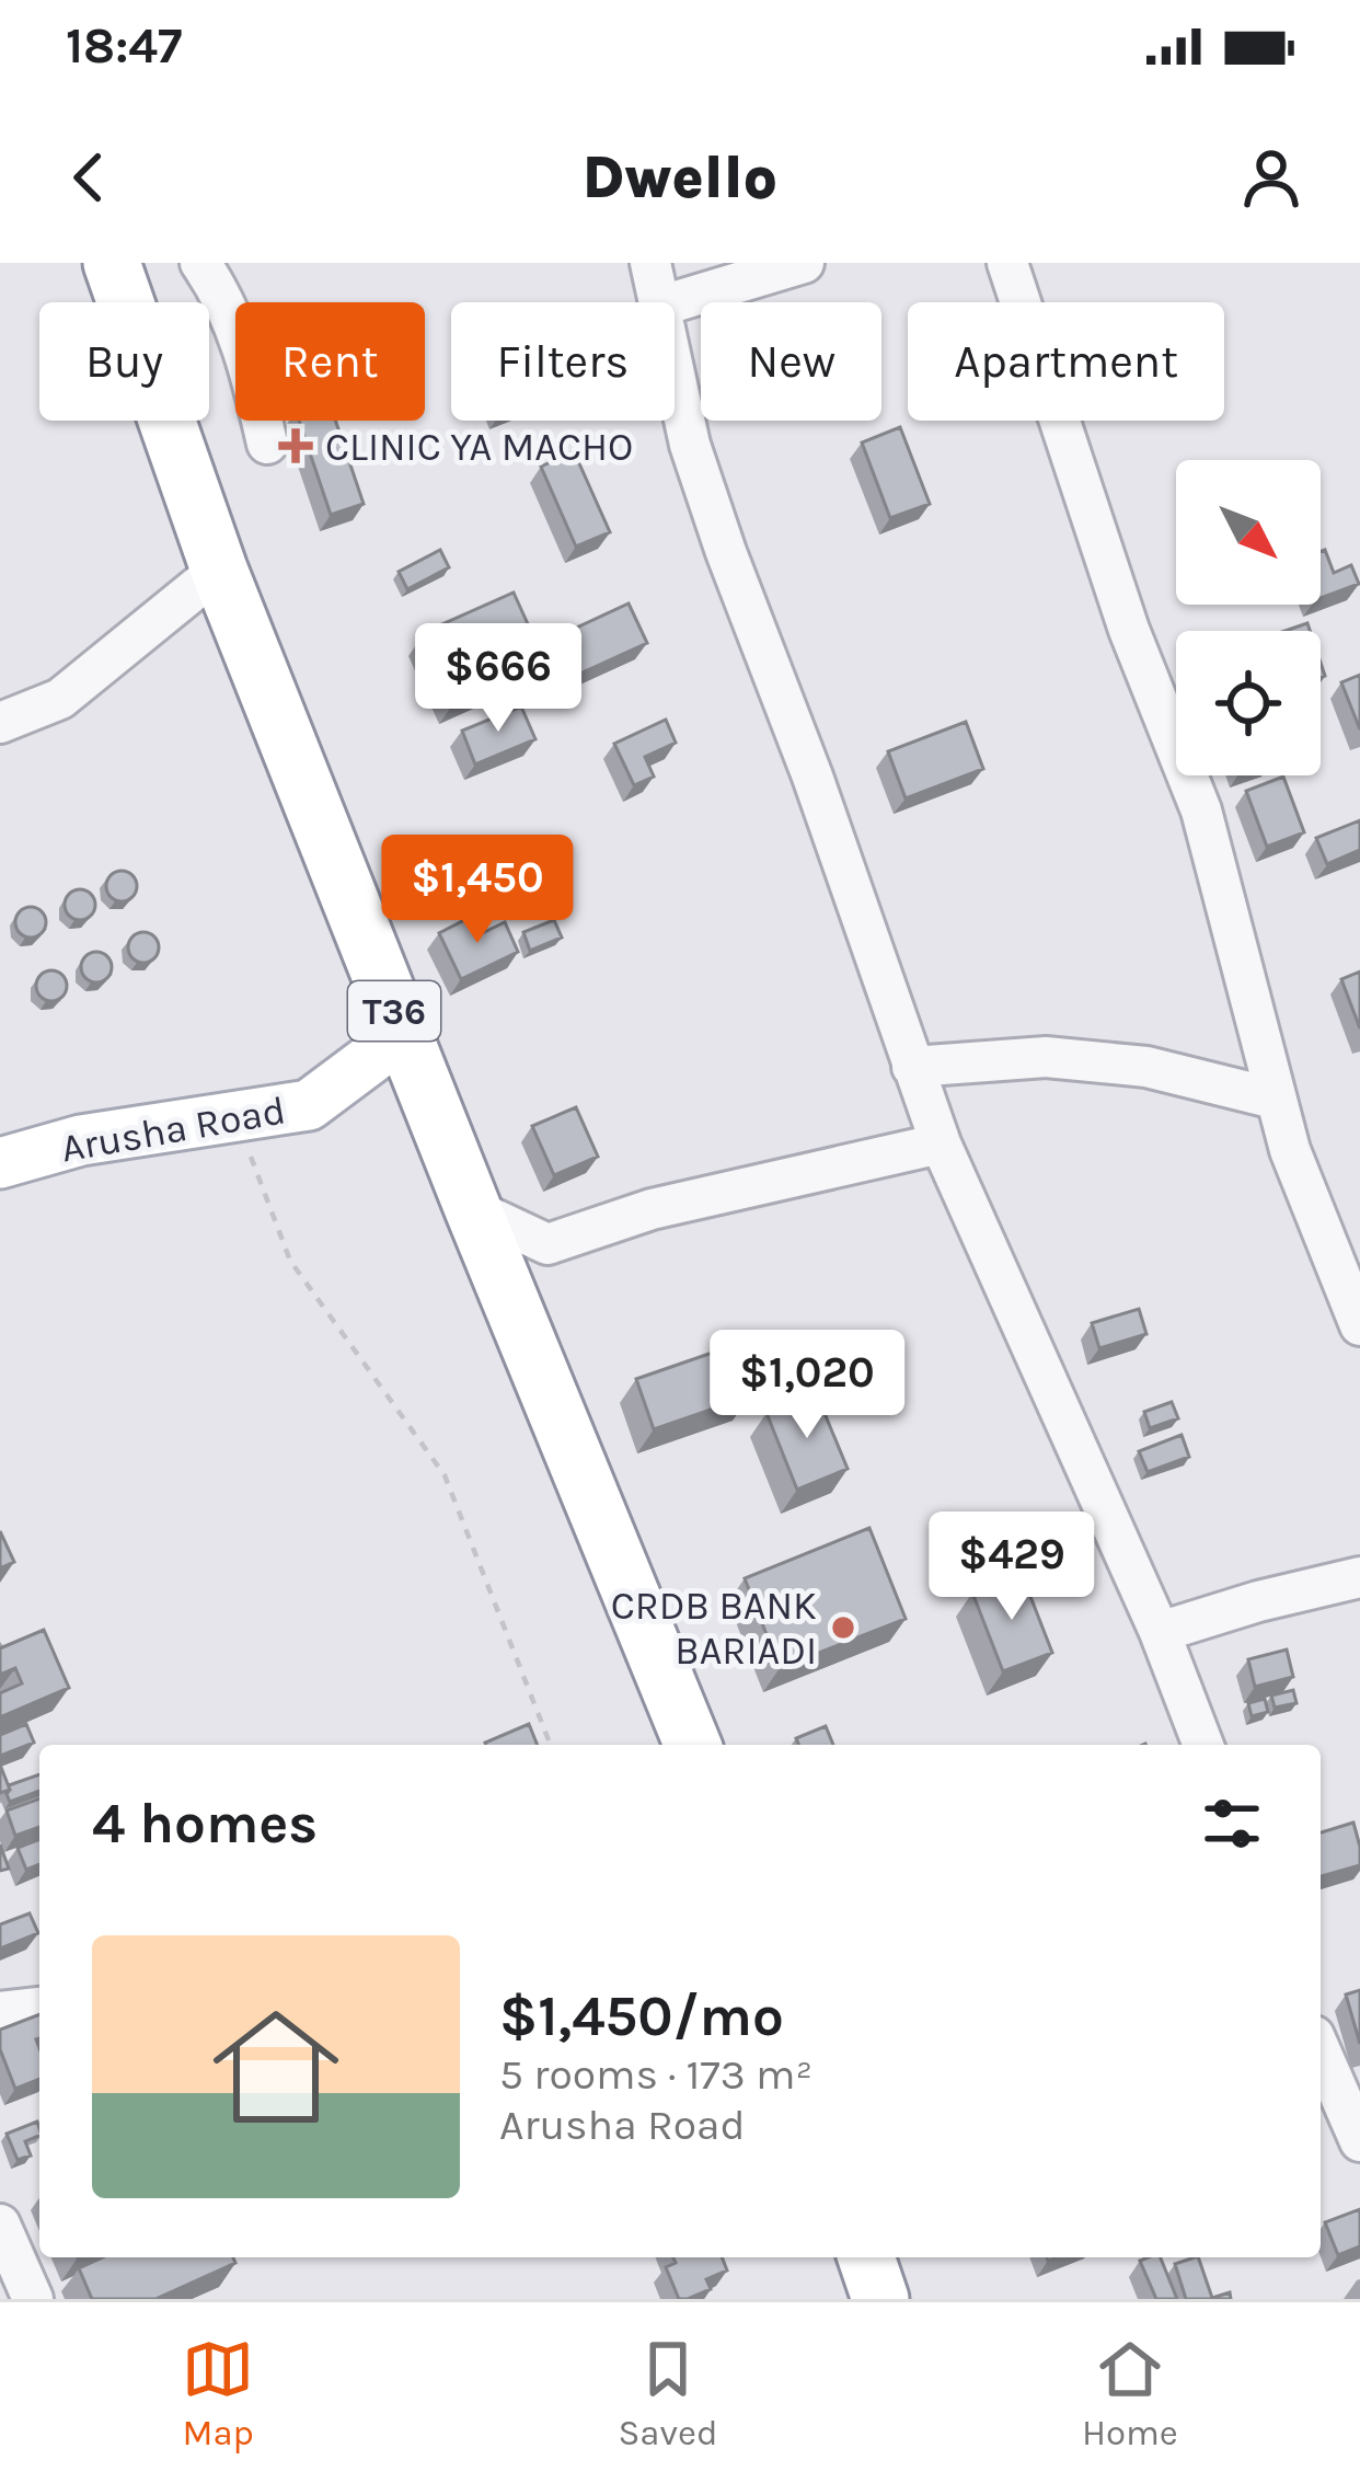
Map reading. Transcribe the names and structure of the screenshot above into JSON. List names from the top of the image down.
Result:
{
  "streets": {
    "highway": ["T36"],
    "main road": ["Arusha Road"]
  },
  "crossings": [
    ["T36", "Arusha Road"]
  ],
  "places": {
    "health": ["CLINIC YA MACHO"],
    "other": ["CRDB BANK BARIADI"]
  },
  "north": "bottom right",
  "page": {
    "status": "18:47",
    "header": "Dwello",
    "chip": [
      "Buy",
      "Rent",
      "Filters",
      "New",
      "Apartment"
    ],
    "price": [
      "$666",
      "$1,450",
      "$1,020",
      "$429"
    ],
    "heading": "4 homes",
    "list": [
      {
        "name": "$1,450/mo",
        "note": "5 rooms · 173 m² · Arusha Road"
      }
    ],
    "tabs": ["Map", "Saved", "Home"]
  }
}
